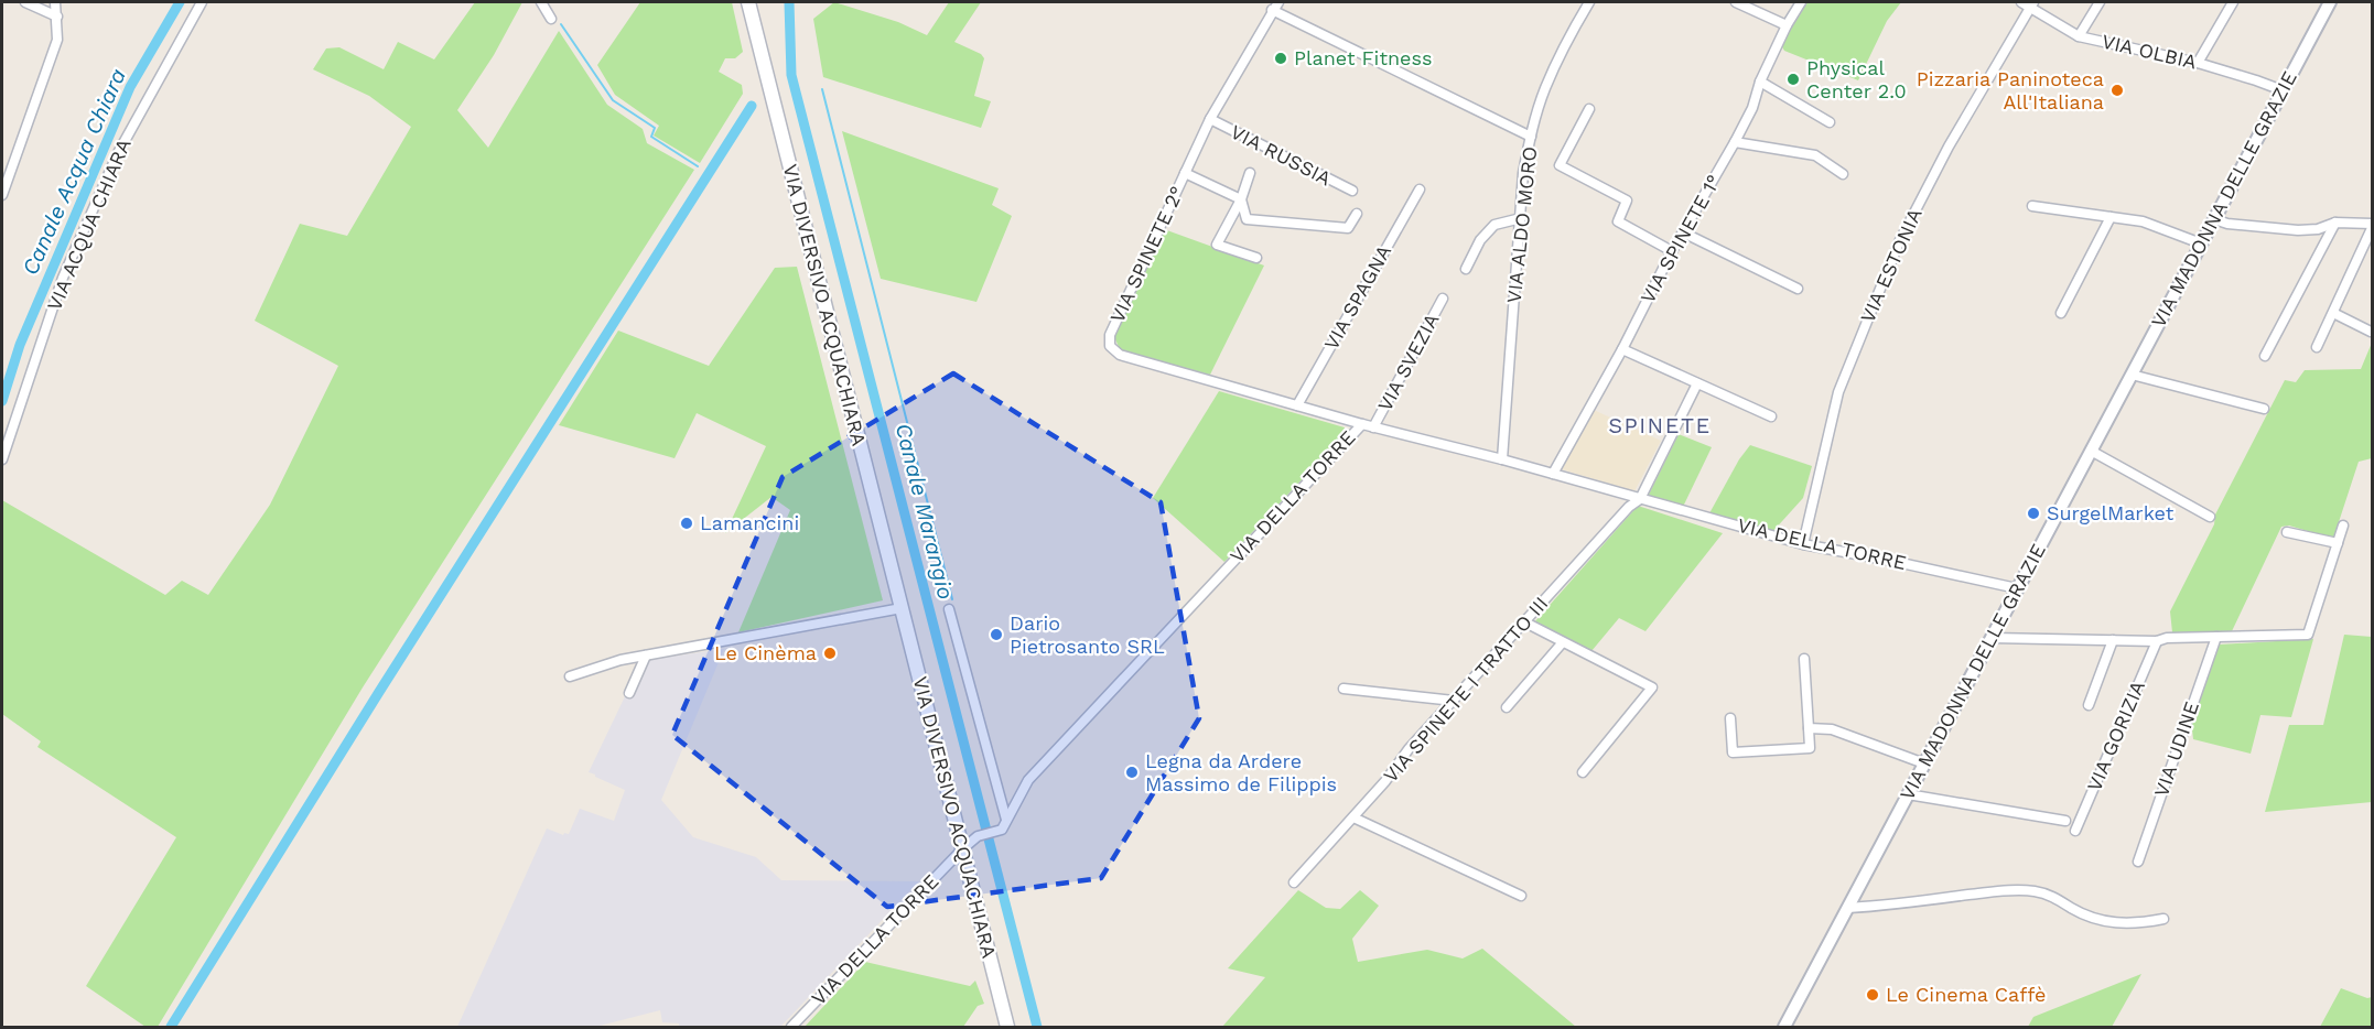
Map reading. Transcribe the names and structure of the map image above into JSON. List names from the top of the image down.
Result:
{
  "streets": {
    "main road": ["VIA DIVERSIVO ACQUACHIARA"],
    "street": [
      "VIA OLBIA",
      "VIA RUSSIA",
      "VIA MADONNA DELLE GRAZIE",
      "VIA ACQUA CHIARA",
      "VIA ALDO MORO",
      "VIA SPINETE 1°",
      "VIA SPINETE 2°",
      "VIA ESTONIA",
      "VIA SPAGNA",
      "VIA SVEZIA",
      "VIA DELLA TORRE",
      "VIA SPINETE I TRATTO III",
      "VIA GORIZIA",
      "VIA UDINE"
    ]
  },
  "crossings": [
    ["VIA OLBIA", "VIA MADONNA DELLE GRAZIE"],
    ["VIA OLBIA", "VIA ESTONIA"],
    ["VIA RUSSIA", "VIA SPINETE 2°"],
    ["VIA MADONNA DELLE GRAZIE", "VIA DELLA TORRE"],
    ["VIA ALDO MORO", "VIA DELLA TORRE"],
    ["VIA SPINETE 1°", "VIA DELLA TORRE"],
    ["VIA SPINETE 2°", "VIA SPAGNA"],
    ["VIA SPINETE 2°", "VIA DELLA TORRE"],
    ["VIA ESTONIA", "VIA DELLA TORRE"],
    ["VIA DIVERSIVO ACQUACHIARA", "VIA DELLA TORRE"],
    ["VIA SVEZIA", "VIA DELLA TORRE"],
    ["VIA DELLA TORRE", "VIA SPINETE I TRATTO III"]
  ],
  "districts": ["SPINETE"],
  "water": ["Canale Acqua Chiara", "Canale Marangio"],
  "places": [
    "Planet Fitness",
    "Physical Center 2.0",
    "Pizzaria Paninoteca All'Italiana",
    "SurgelMarket",
    "Lamancini",
    "Dario Pietrosanto SRL",
    "Le Cinèma",
    "Legna da Ardere Massimo de Filippis",
    "Le Cinema Caffè"
  ]
}
